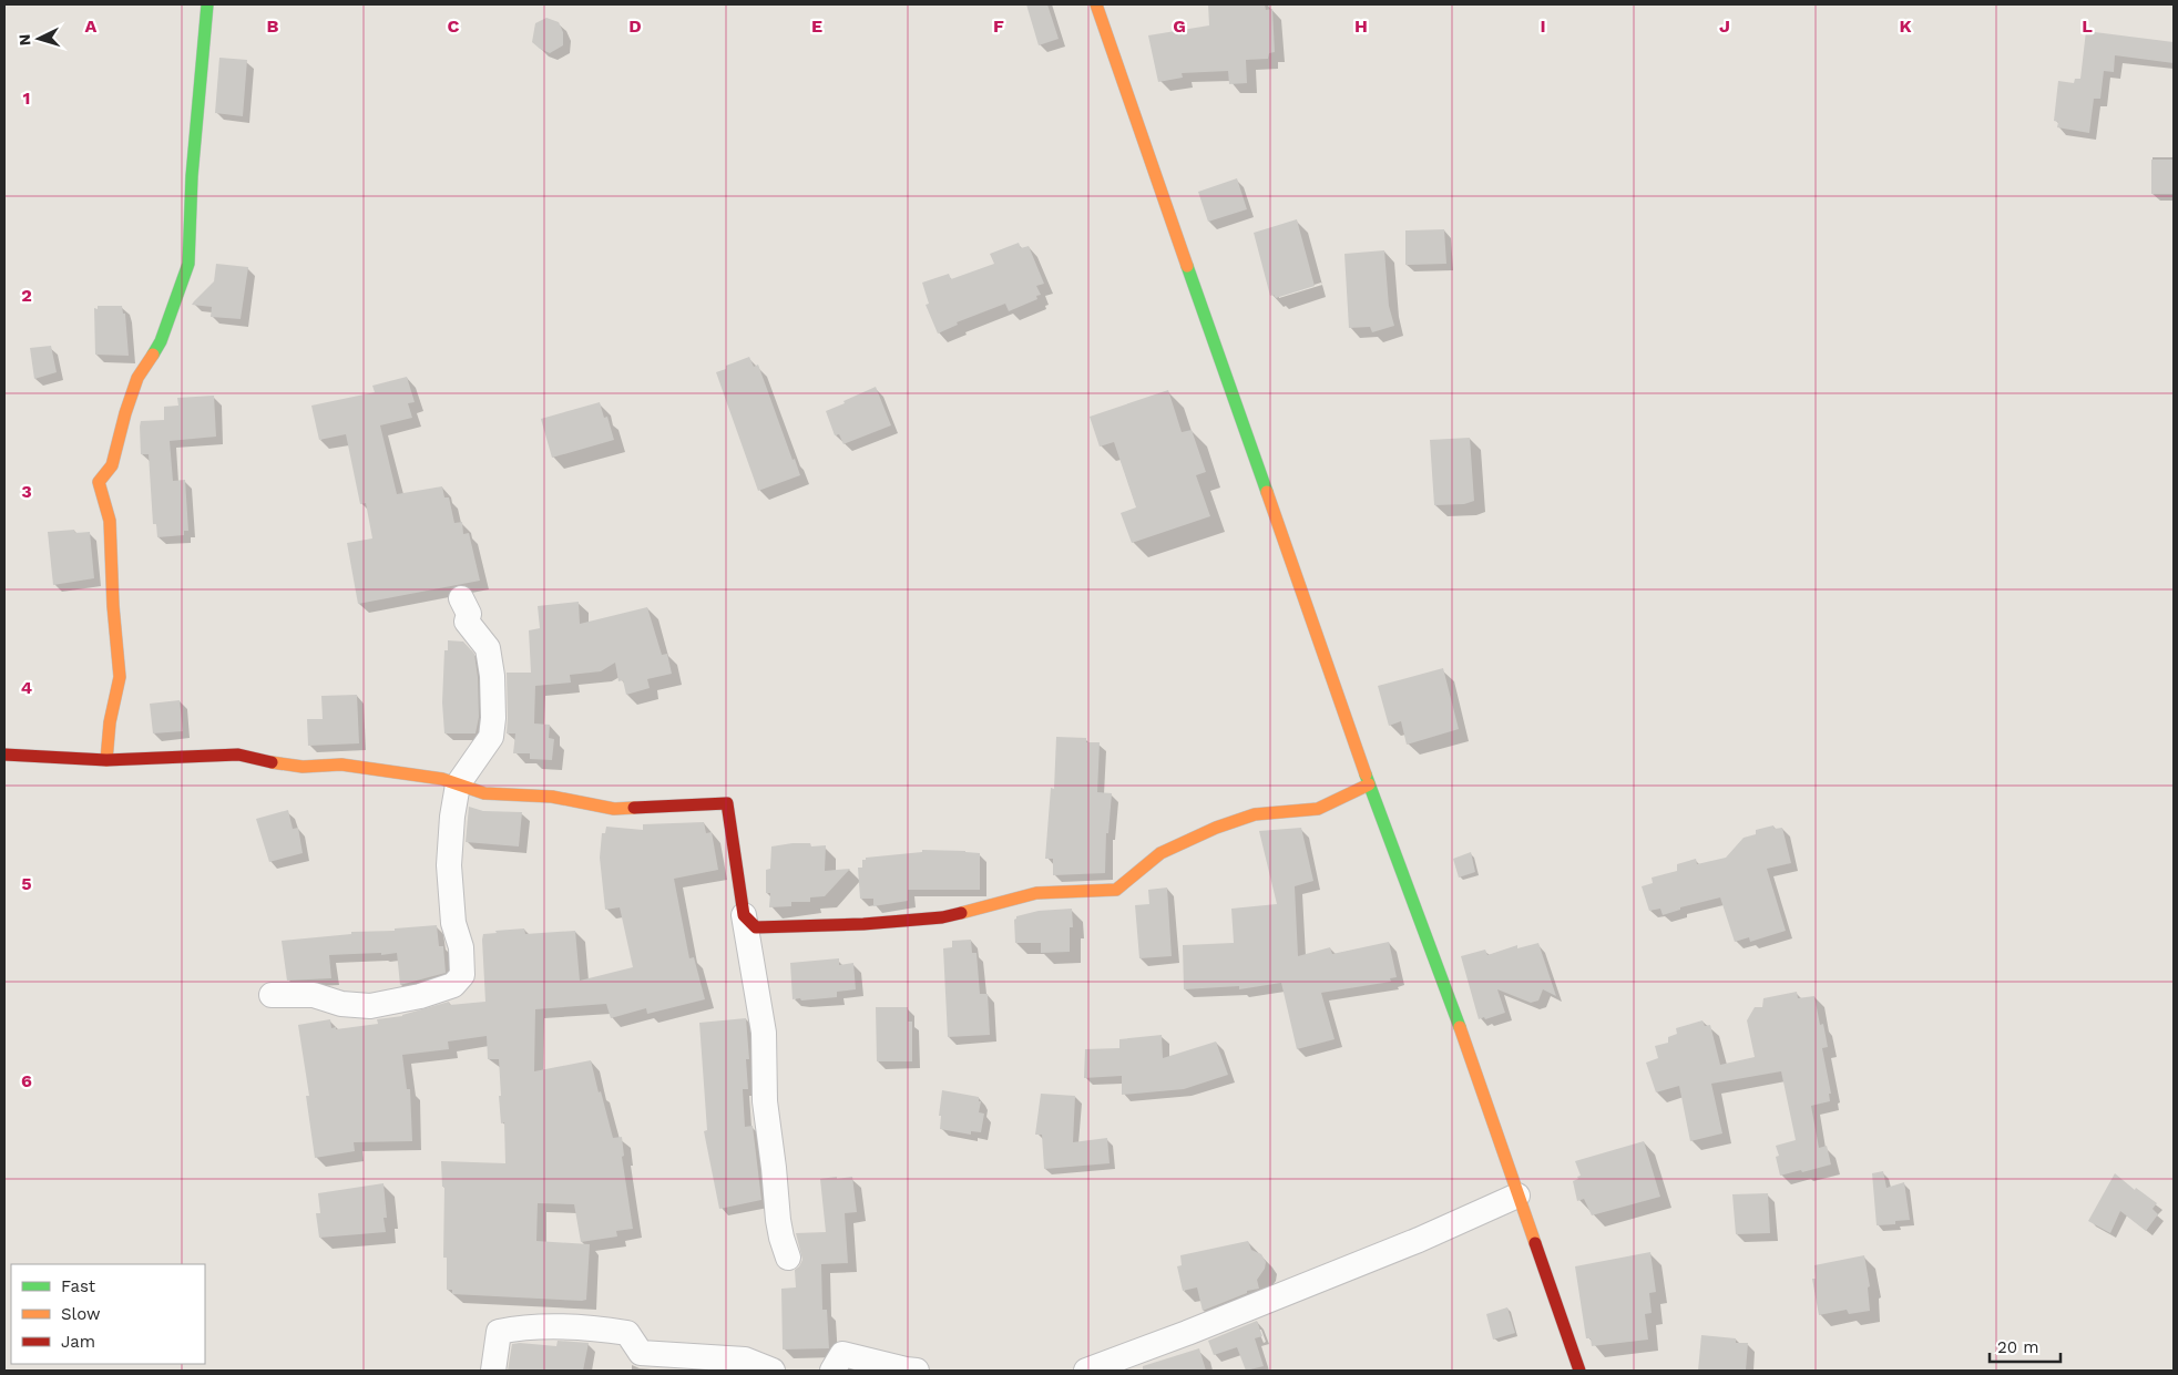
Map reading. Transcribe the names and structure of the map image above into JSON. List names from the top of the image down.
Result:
{
  "legend": ["Fast", "Slow", "Jam"],
  "scale_bar": "20 m",
  "north": "left",
  "grid": {
    "columns": [
      "A",
      "B",
      "C",
      "D",
      "E",
      "F",
      "G",
      "H",
      "I",
      "J",
      "K",
      "L"
    ],
    "rows": [
      "1",
      "2",
      "3",
      "4",
      "5",
      "6"
    ]
  }
}
